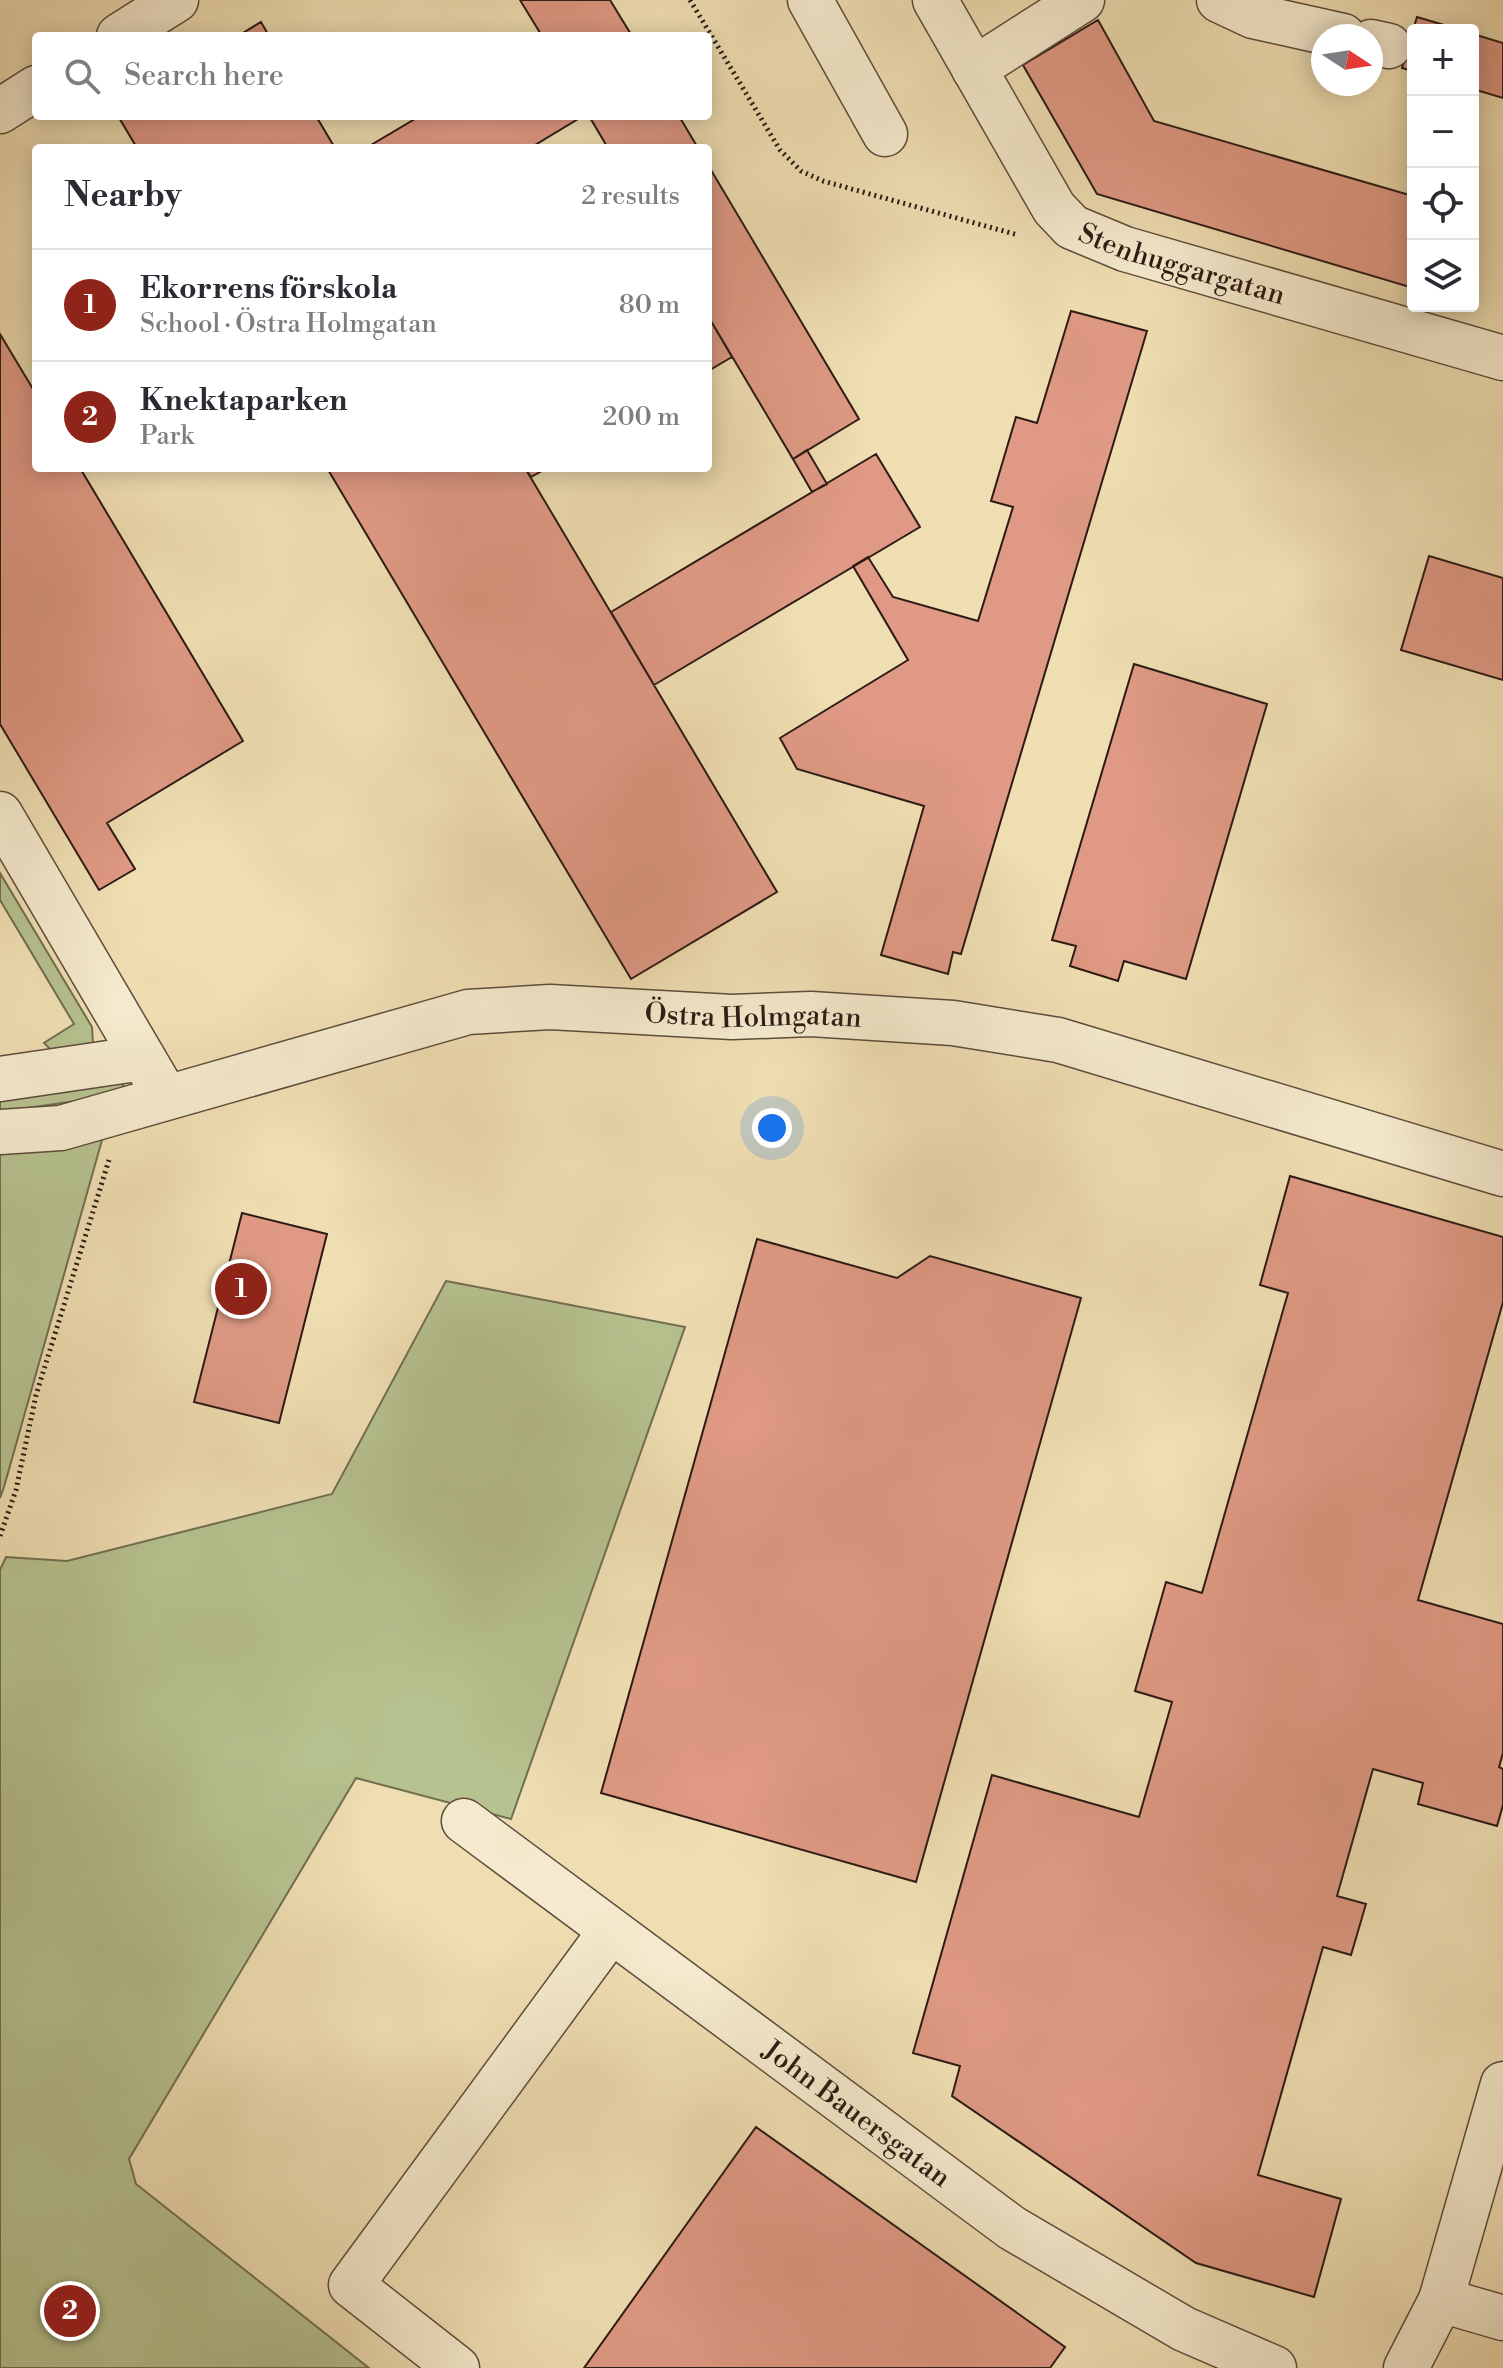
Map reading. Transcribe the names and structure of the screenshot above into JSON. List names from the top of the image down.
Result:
{
  "streets": {
    "street": ["Stenhuggargatan", "Östra Holmgatan", "John Bauersgatan"]
  },
  "north": "right",
  "page": {
    "map_buttons": ["+", "−"],
    "search": "Search here",
    "heading": ["Nearby", "2 results"],
    "list": [
      {
        "mark": "1",
        "name": "Ekorrens förskola",
        "note": "School · Östra Holmgatan",
        "value": "80 m"
      },
      {
        "mark": "2",
        "name": "Knektaparken",
        "note": "Park",
        "value": "200 m"
      }
    ],
    "pins": ["1", "2"]
  }
}
